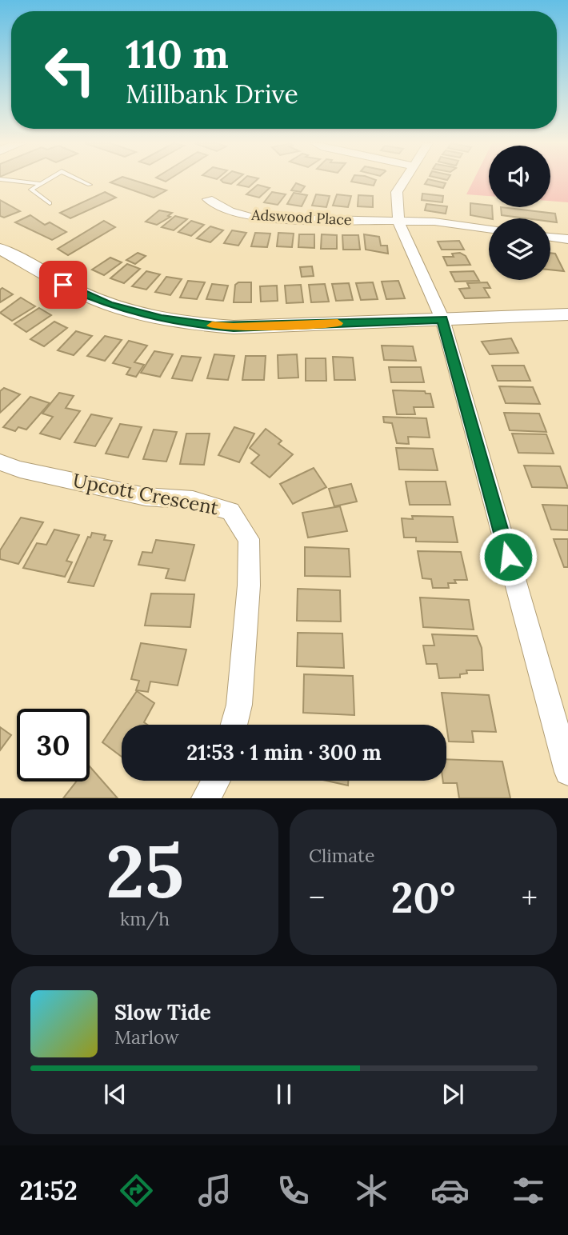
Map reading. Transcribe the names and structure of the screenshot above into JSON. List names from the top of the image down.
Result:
{
  "streets": {
    "street": ["Adswood Place", "Upcott Crescent"]
  },
  "page": {
    "turn": ["110 m", "Millbank Drive"],
    "limit": "30",
    "trip": "21:53 · 1 min · 300 m",
    "tile": [
      ["25", "km/h"],
      "Climate"
    ],
    "heat": ["−", "20°", "+"],
    "song": ["Slow Tide", "Marlow"],
    "tabs": "21:52"
  }
}
